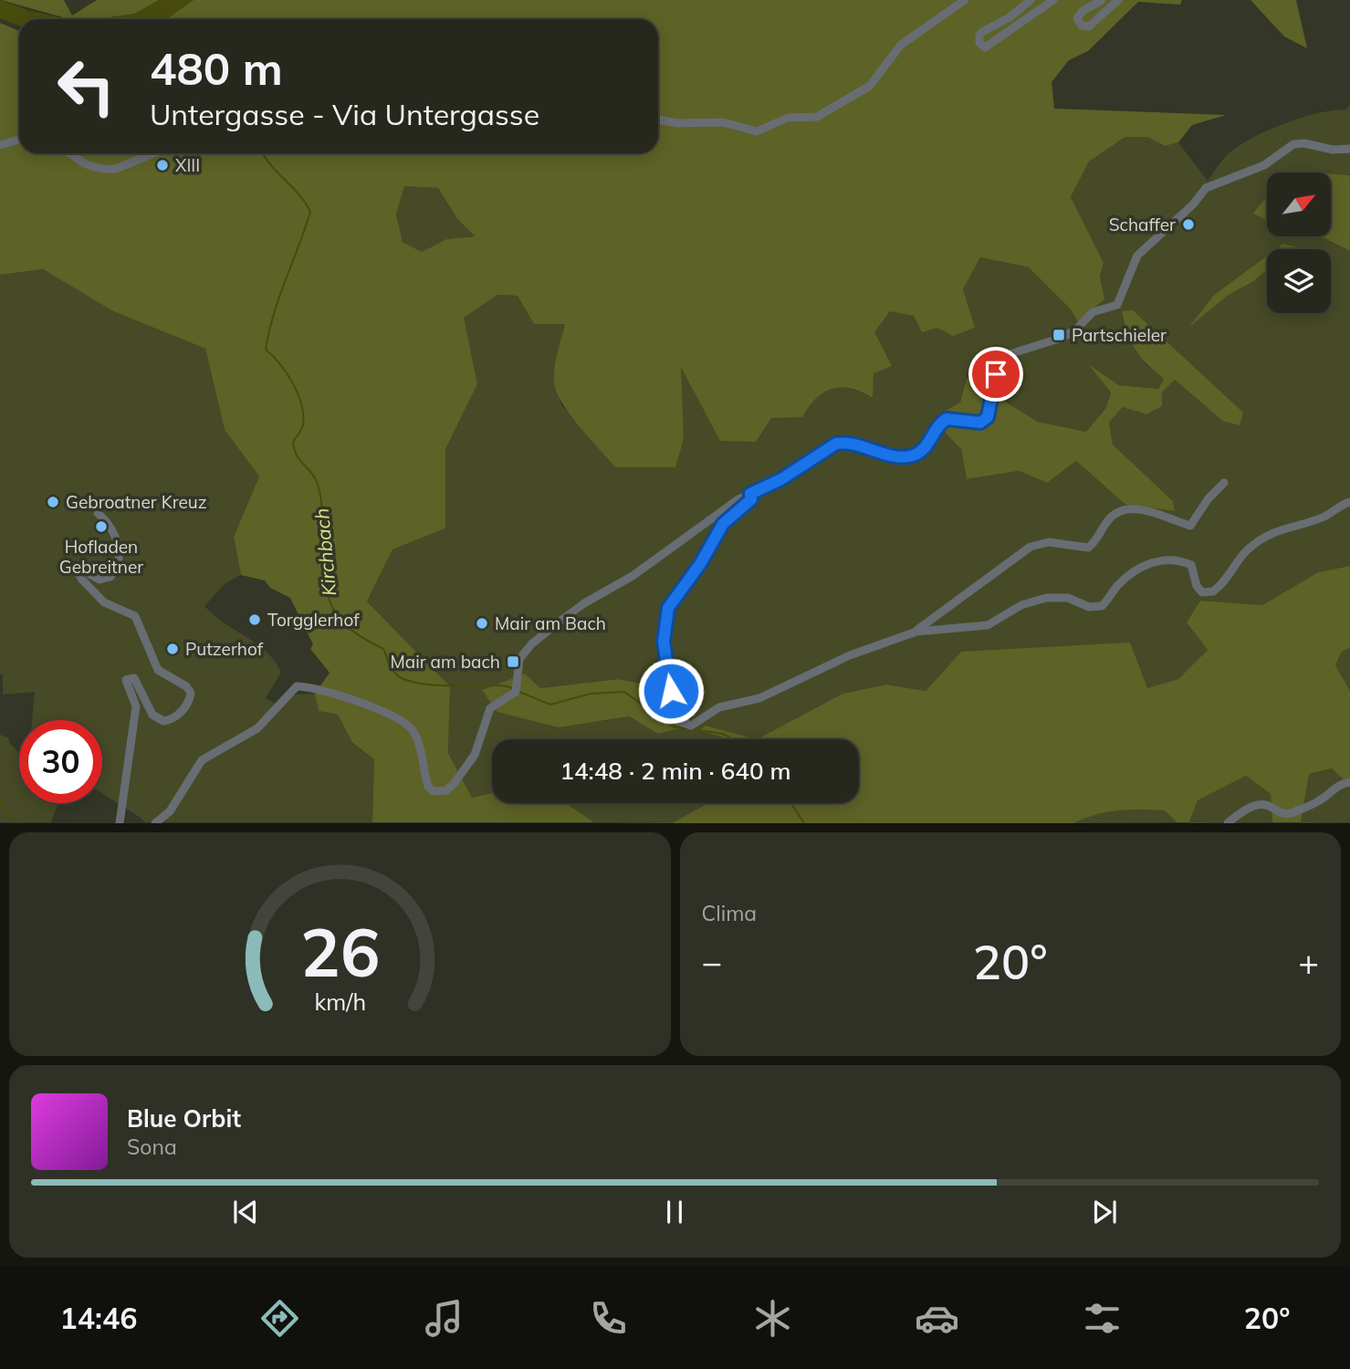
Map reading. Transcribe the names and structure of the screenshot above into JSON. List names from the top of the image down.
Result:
{
  "water": ["Kirchbach"],
  "places": {
    "other": [
      "XIII",
      "Schaffer",
      "Gebroatner Kreuz",
      "Hofladen Gebreitner",
      "Torgglerhof",
      "Mair am Bach",
      "Putzerhof"
    ],
    "transit": ["Partschieler", "Mair am bach"]
  },
  "north": "top right",
  "page": {
    "turn": ["480 m", "Untergasse - Via Untergasse"],
    "limit": "30",
    "trip": "14:48 · 2 min · 640 m",
    "tile": "Clima",
    "heat": ["−", "20°", "+"],
    "song": ["Blue Orbit", "Sona"],
    "tabs": ["14:46", "20°"],
    "gauge": ["26", "km/h"]
  }
}
